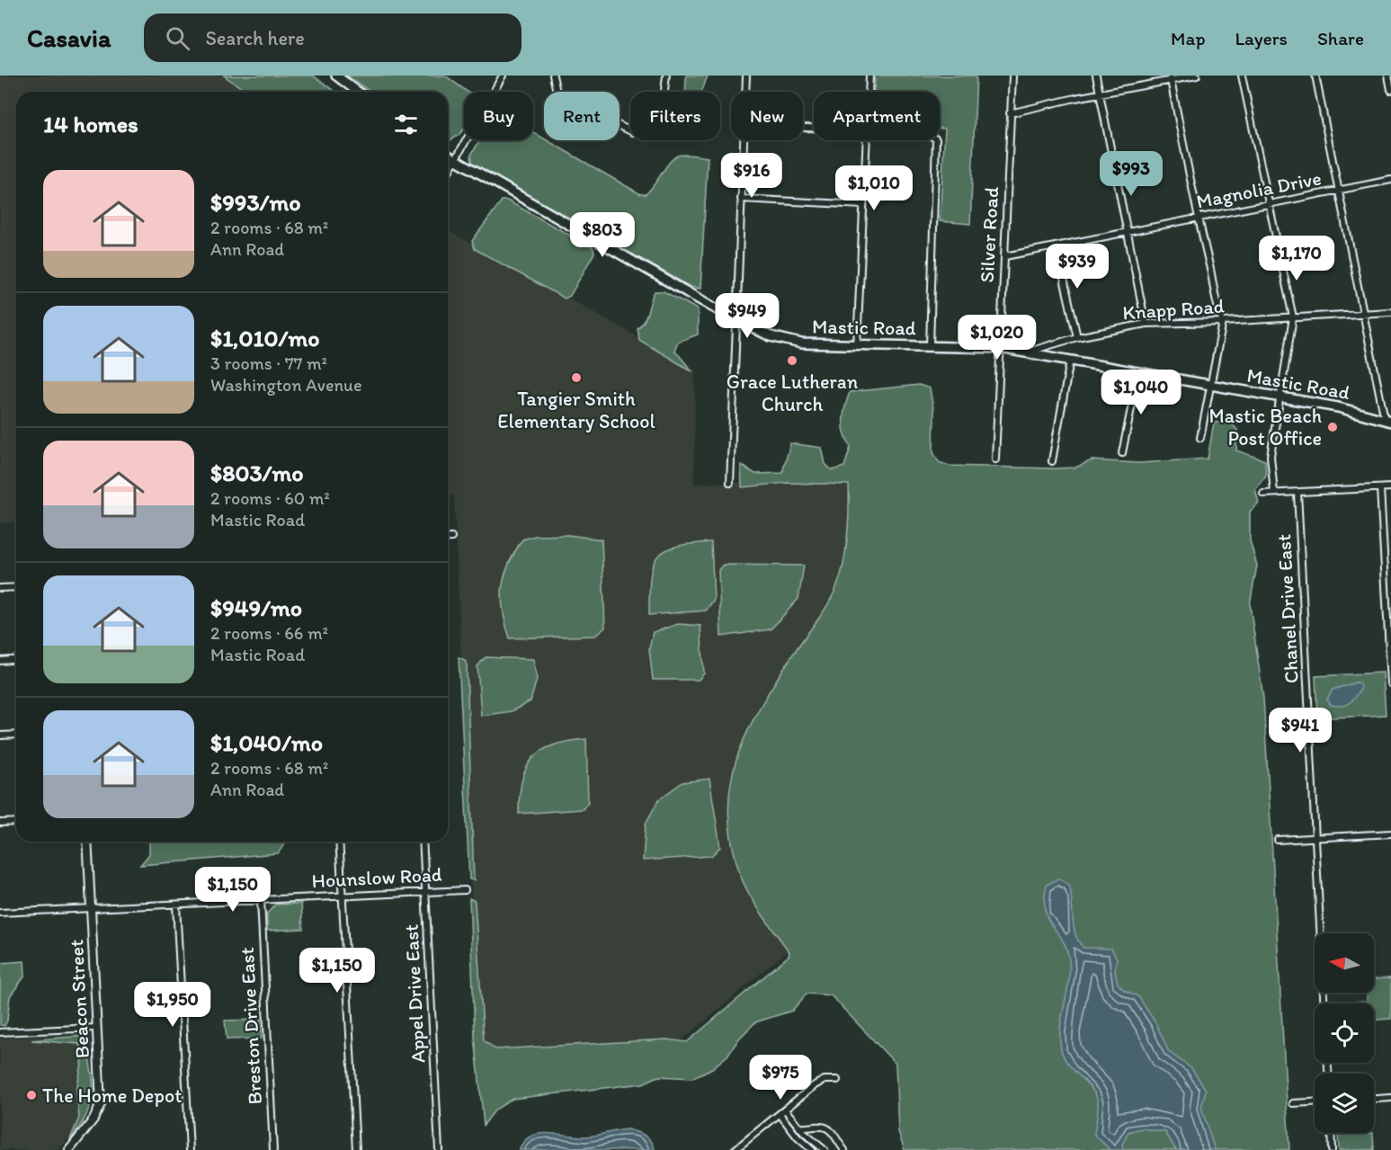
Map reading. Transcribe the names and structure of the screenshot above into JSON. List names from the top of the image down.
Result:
{
  "streets": {
    "main road": ["Mastic Road"],
    "street": [
      "Magnolia Drive",
      "Silver Road",
      "Knapp Road",
      "Chanel Drive East",
      "Hounslow Road",
      "Appel Drive East",
      "Beacon Street",
      "Breston Drive East"
    ]
  },
  "crossings": [
    ["Magnolia Drive", "Silver Road"],
    ["Silver Road", "Mastic Road"],
    ["Knapp Road", "Mastic Road"],
    ["Hounslow Road", "Appel Drive East"],
    ["Hounslow Road", "Beacon Street"],
    ["Hounslow Road", "Breston Drive East"]
  ],
  "places": [
    "Grace Lutheran Church",
    "Tangier Smith Elementary School",
    "Mastic Beach Post Office",
    "The Home Depot"
  ],
  "north": "left",
  "page": {
    "header": "Casavia",
    "search": "Search here",
    "nav": ["Map", "Layers", "Share"],
    "chip": [
      "Buy",
      "Rent",
      "Filters",
      "New",
      "Apartment"
    ],
    "heading": "14 homes",
    "price": [
      "$993",
      "$916",
      "$1,010",
      "$803",
      "$1,170",
      "$939",
      "$949",
      "$1,020",
      "$1,040",
      "$941",
      "$1,150",
      "$1,150",
      "$1,950",
      "$975"
    ],
    "list": [
      {
        "name": "$993/mo",
        "note": "2 rooms · 68 m² · Ann Road"
      },
      {
        "name": "$1,010/mo",
        "note": "3 rooms · 77 m² · Washington Avenue"
      },
      {
        "name": "$803/mo",
        "note": "2 rooms · 60 m² · Mastic Road"
      },
      {
        "name": "$949/mo",
        "note": "2 rooms · 66 m² · Mastic Road"
      },
      {
        "name": "$1,040/mo",
        "note": "2 rooms · 68 m² · Ann Road"
      }
    ]
  }
}
